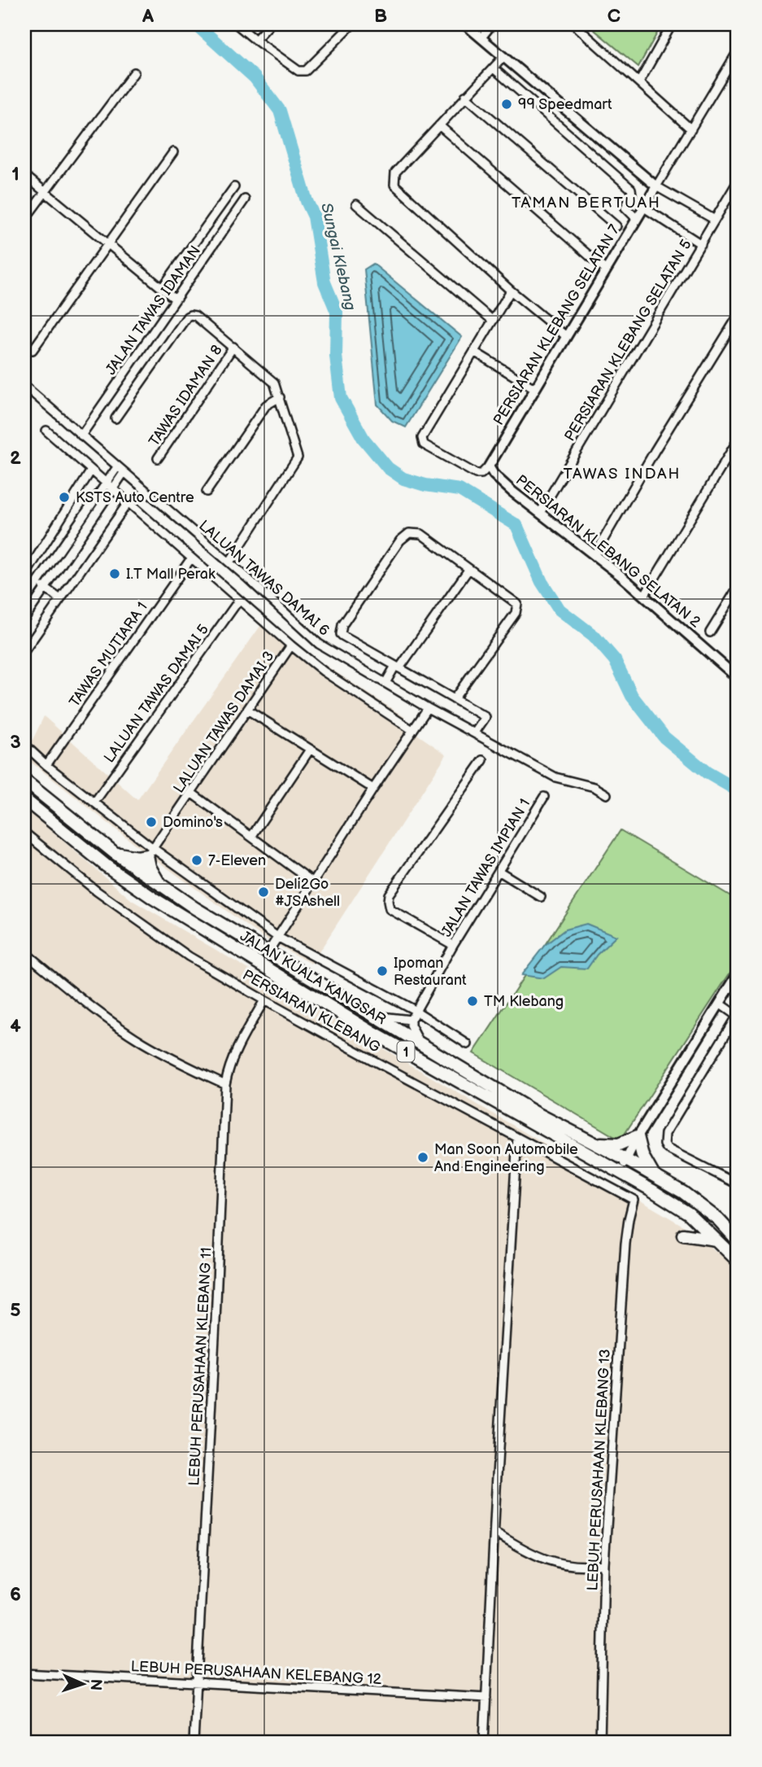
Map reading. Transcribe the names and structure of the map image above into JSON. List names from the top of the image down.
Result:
{
  "streets": {
    "highway": ["JALAN KUALA KANGSAR", "1"],
    "street": [
      "JALAN TAWAS IDAMAN",
      "PERSIARAN KLEBANG SELATAN 7",
      "PERSIARAN KLEBANG SELATAN 5",
      "TAWAS IDAMAN 8",
      "PERSIARAN KLEBANG SELATAN 2",
      "LALUAN TAWAS DAMAI 6",
      "TAWAS MUTIARA 1",
      "LALUAN TAWAS DAMAI 5",
      "LALUAN TAWAS DAMAI 3",
      "JALAN TAWAS IMPIAN 1",
      "PERSIARAN KLEBANG",
      "LEBUH PERUSAHAAN KLEBANG 11",
      "LEBUH PERUSAHAAN KLEBANG 13",
      "LEBUH PERUSAHAAN KELEBANG 12"
    ]
  },
  "crossings": [
    ["JALAN TAWAS IDAMAN", "LALUAN TAWAS DAMAI 6"],
    ["PERSIARAN KLEBANG SELATAN 7", "PERSIARAN KLEBANG SELATAN 2"],
    ["PERSIARAN KLEBANG SELATAN 5", "PERSIARAN KLEBANG SELATAN 2"],
    ["LALUAN TAWAS DAMAI 3", "JALAN KUALA KANGSAR"],
    ["PERSIARAN KLEBANG", "LEBUH PERUSAHAAN KLEBANG 11"],
    ["PERSIARAN KLEBANG", "LEBUH PERUSAHAAN KLEBANG 13"],
    ["LEBUH PERUSAHAAN KLEBANG 11", "LEBUH PERUSAHAAN KELEBANG 12"]
  ],
  "districts": ["TAMAN BERTUAH", "TAWAS INDAH"],
  "water": ["Sungai Klebang"],
  "places": [
    "99 Speedmart",
    "KSTS Auto Centre",
    "I.T Mall Perak",
    "Domino's",
    "7-Eleven",
    "Deli2Go #JSAshell",
    "Ipoman Restaurant",
    "TM Klebang",
    "Man Soon Automobile And Engineering"
  ],
  "north": "right",
  "grid": {
    "columns": ["A", "B", "C"],
    "rows": [
      "1",
      "2",
      "3",
      "4",
      "5",
      "6"
    ]
  }
}
